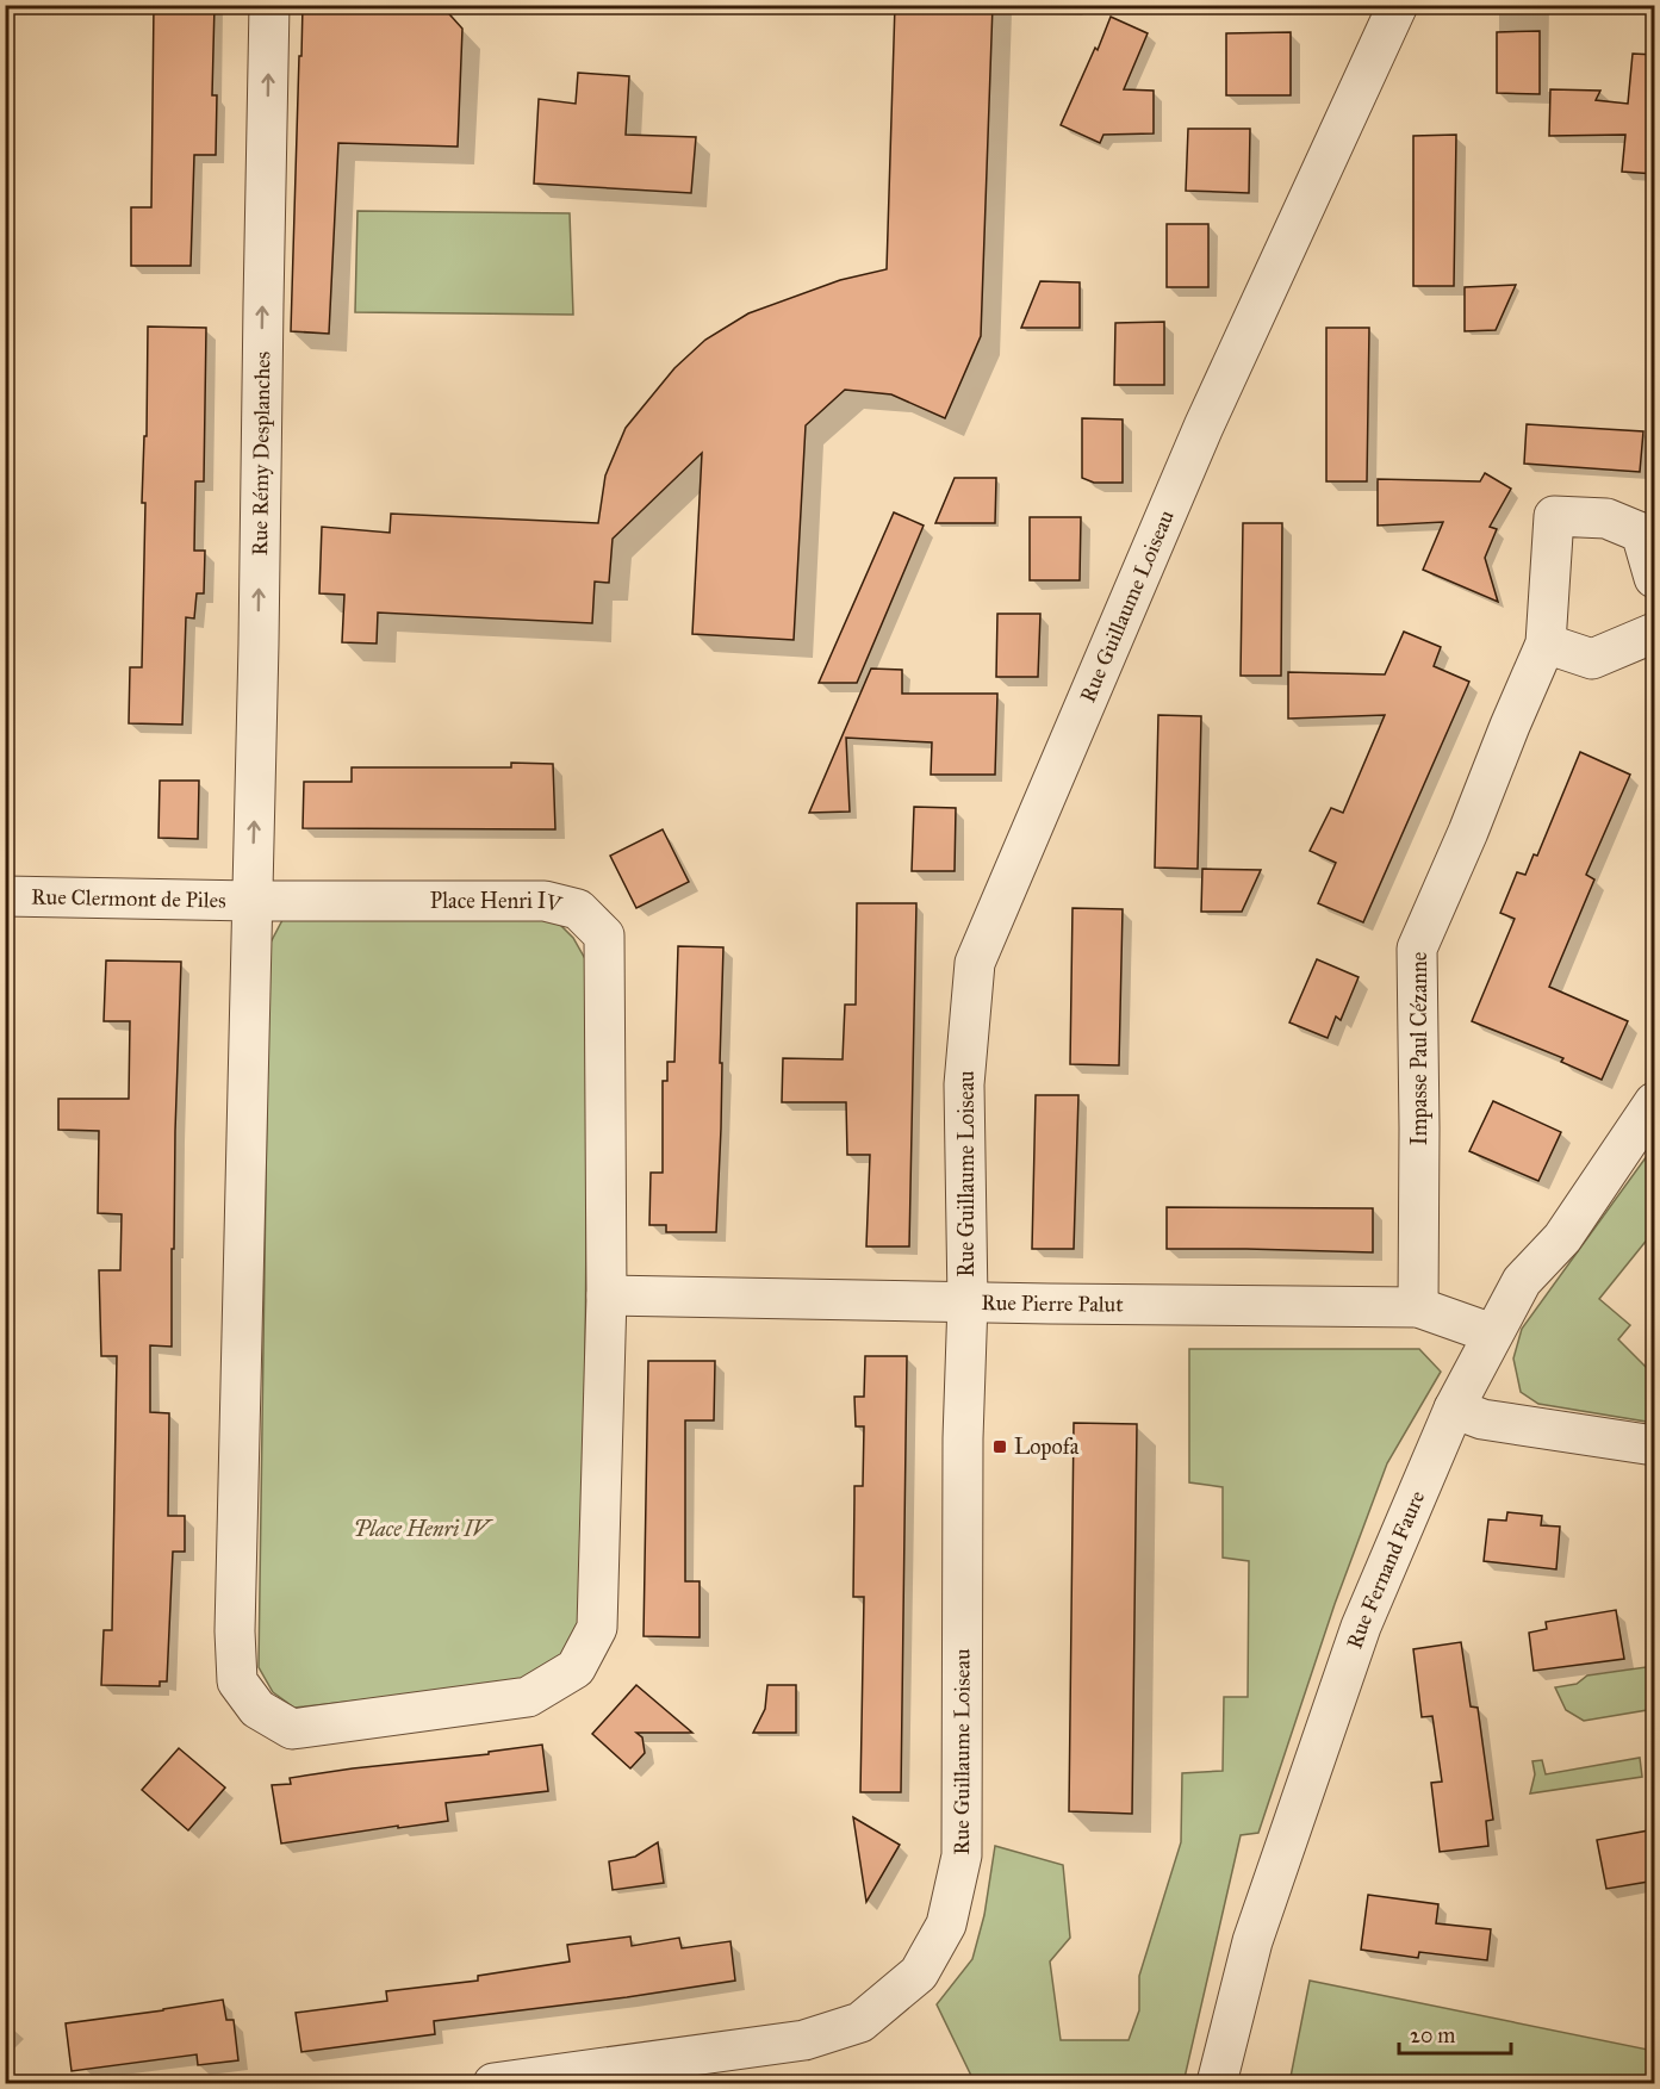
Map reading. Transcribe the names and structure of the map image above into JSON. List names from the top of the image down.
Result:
{
  "streets": {
    "street": [
      "Rue Rémy Desplanches",
      "Rue Guillaume Loiseau",
      "Rue Clermont de Piles",
      "Place Henri IV",
      "Impasse Paul Cézanne",
      "Rue Pierre Palut",
      "Rue Fernand Faure"
    ]
  },
  "crossings": [
    ["Rue Rémy Desplanches", "Rue Clermont de Piles"],
    ["Rue Rémy Desplanches", "Place Henri IV"],
    ["Rue Guillaume Loiseau", "Rue Pierre Palut"],
    ["Rue Clermont de Piles", "Place Henri IV"],
    ["Place Henri IV", "Rue Pierre Palut"],
    ["Impasse Paul Cézanne", "Rue Pierre Palut"],
    ["Rue Pierre Palut", "Rue Fernand Faure"]
  ],
  "one_way": ["Rue Rémy Desplanches"],
  "parks": ["Place Henri IV"],
  "places": {
    "transit": ["Lopofa"]
  },
  "scale_bar": "20 m"
}
